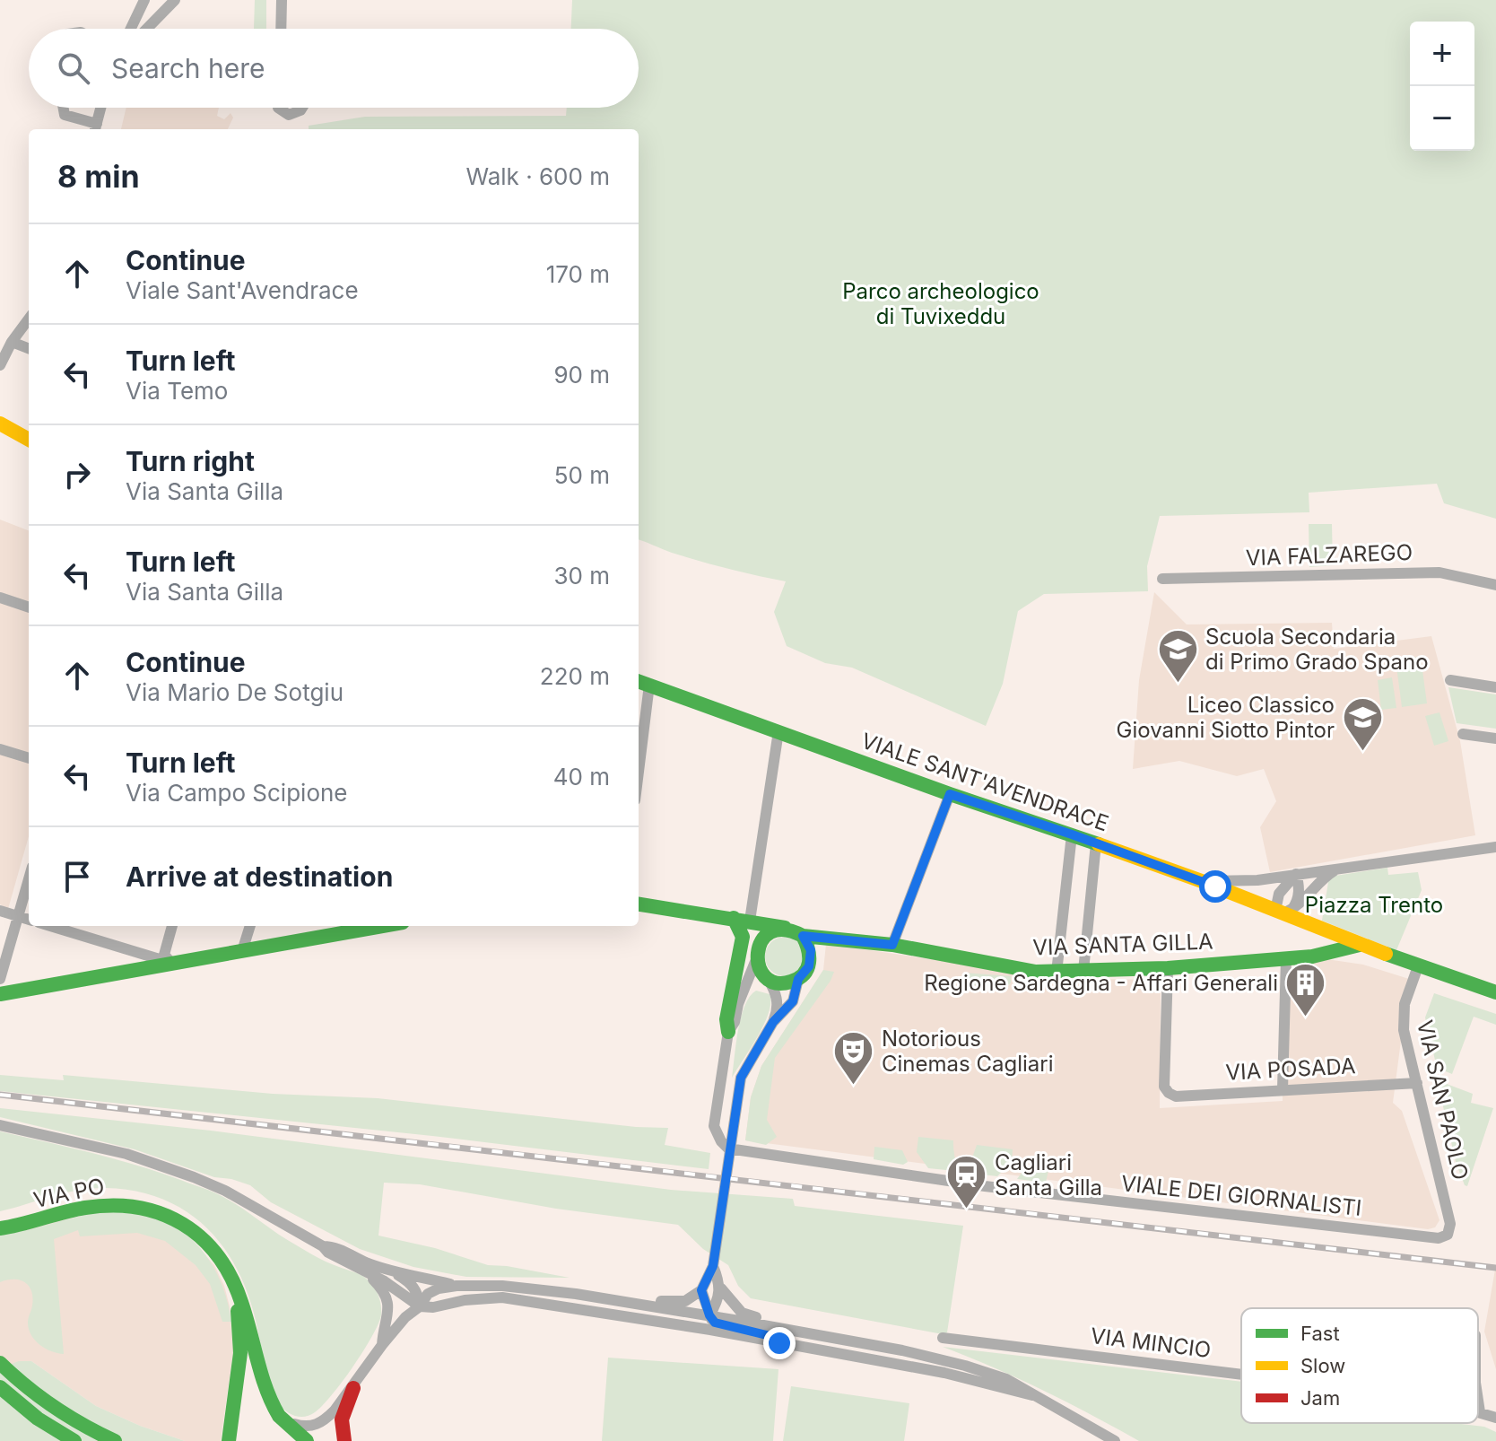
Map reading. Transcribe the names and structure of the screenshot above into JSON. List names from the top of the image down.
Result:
{
  "streets": {
    "main road": ["VIALE SANT'AVENDRACE", "VIA SANTA GILLA", "VIA PO"],
    "street": [
      "VIA FALZAREGO",
      "VIA POSADA",
      "VIA SAN PAOLO",
      "VIALE DEI GIORNALISTI",
      "VIA MINCIO"
    ]
  },
  "crossings": [
    ["VIALE SANT'AVENDRACE", "VIA SANTA GILLA"],
    ["VIALE SANT'AVENDRACE", "VIA SAN PAOLO"],
    ["VIA SANTA GILLA", "VIA POSADA"],
    ["VIA SANTA GILLA", "VIALE DEI GIORNALISTI"],
    ["VIA POSADA", "VIA SAN PAOLO"],
    ["VIA SAN PAOLO", "VIALE DEI GIORNALISTI"]
  ],
  "parks": ["Parco archeologico di Tuvixeddu", "Piazza Trento"],
  "places": {
    "school or university": ["Scuola Secondaria di Primo Grado Spano", "Liceo Classico Giovanni Siotto Pintor"],
    "building": ["Regione Sardegna - Affari Generali"],
    "theatre": ["Notorious Cinemas Cagliari"],
    "station": ["Cagliari Santa Gilla"]
  },
  "legend": ["Fast", "Slow", "Jam"],
  "page": {
    "map_buttons": ["+", "−"],
    "search": "Search here",
    "heading": ["8 min", "Walk · 600 m"],
    "list": [
      ["Continue", "Viale Sant'Avendrace", "170 m"],
      ["Turn left", "Via Temo", "90 m"],
      ["Turn right", "Via Santa Gilla", "50 m"],
      ["Turn left", "Via Santa Gilla", "30 m"],
      ["Continue", "Via Mario De Sotgiu", "220 m"],
      ["Turn left", "Via Campo Scipione", "40 m"],
      "Arrive at destination"
    ]
  }
}
